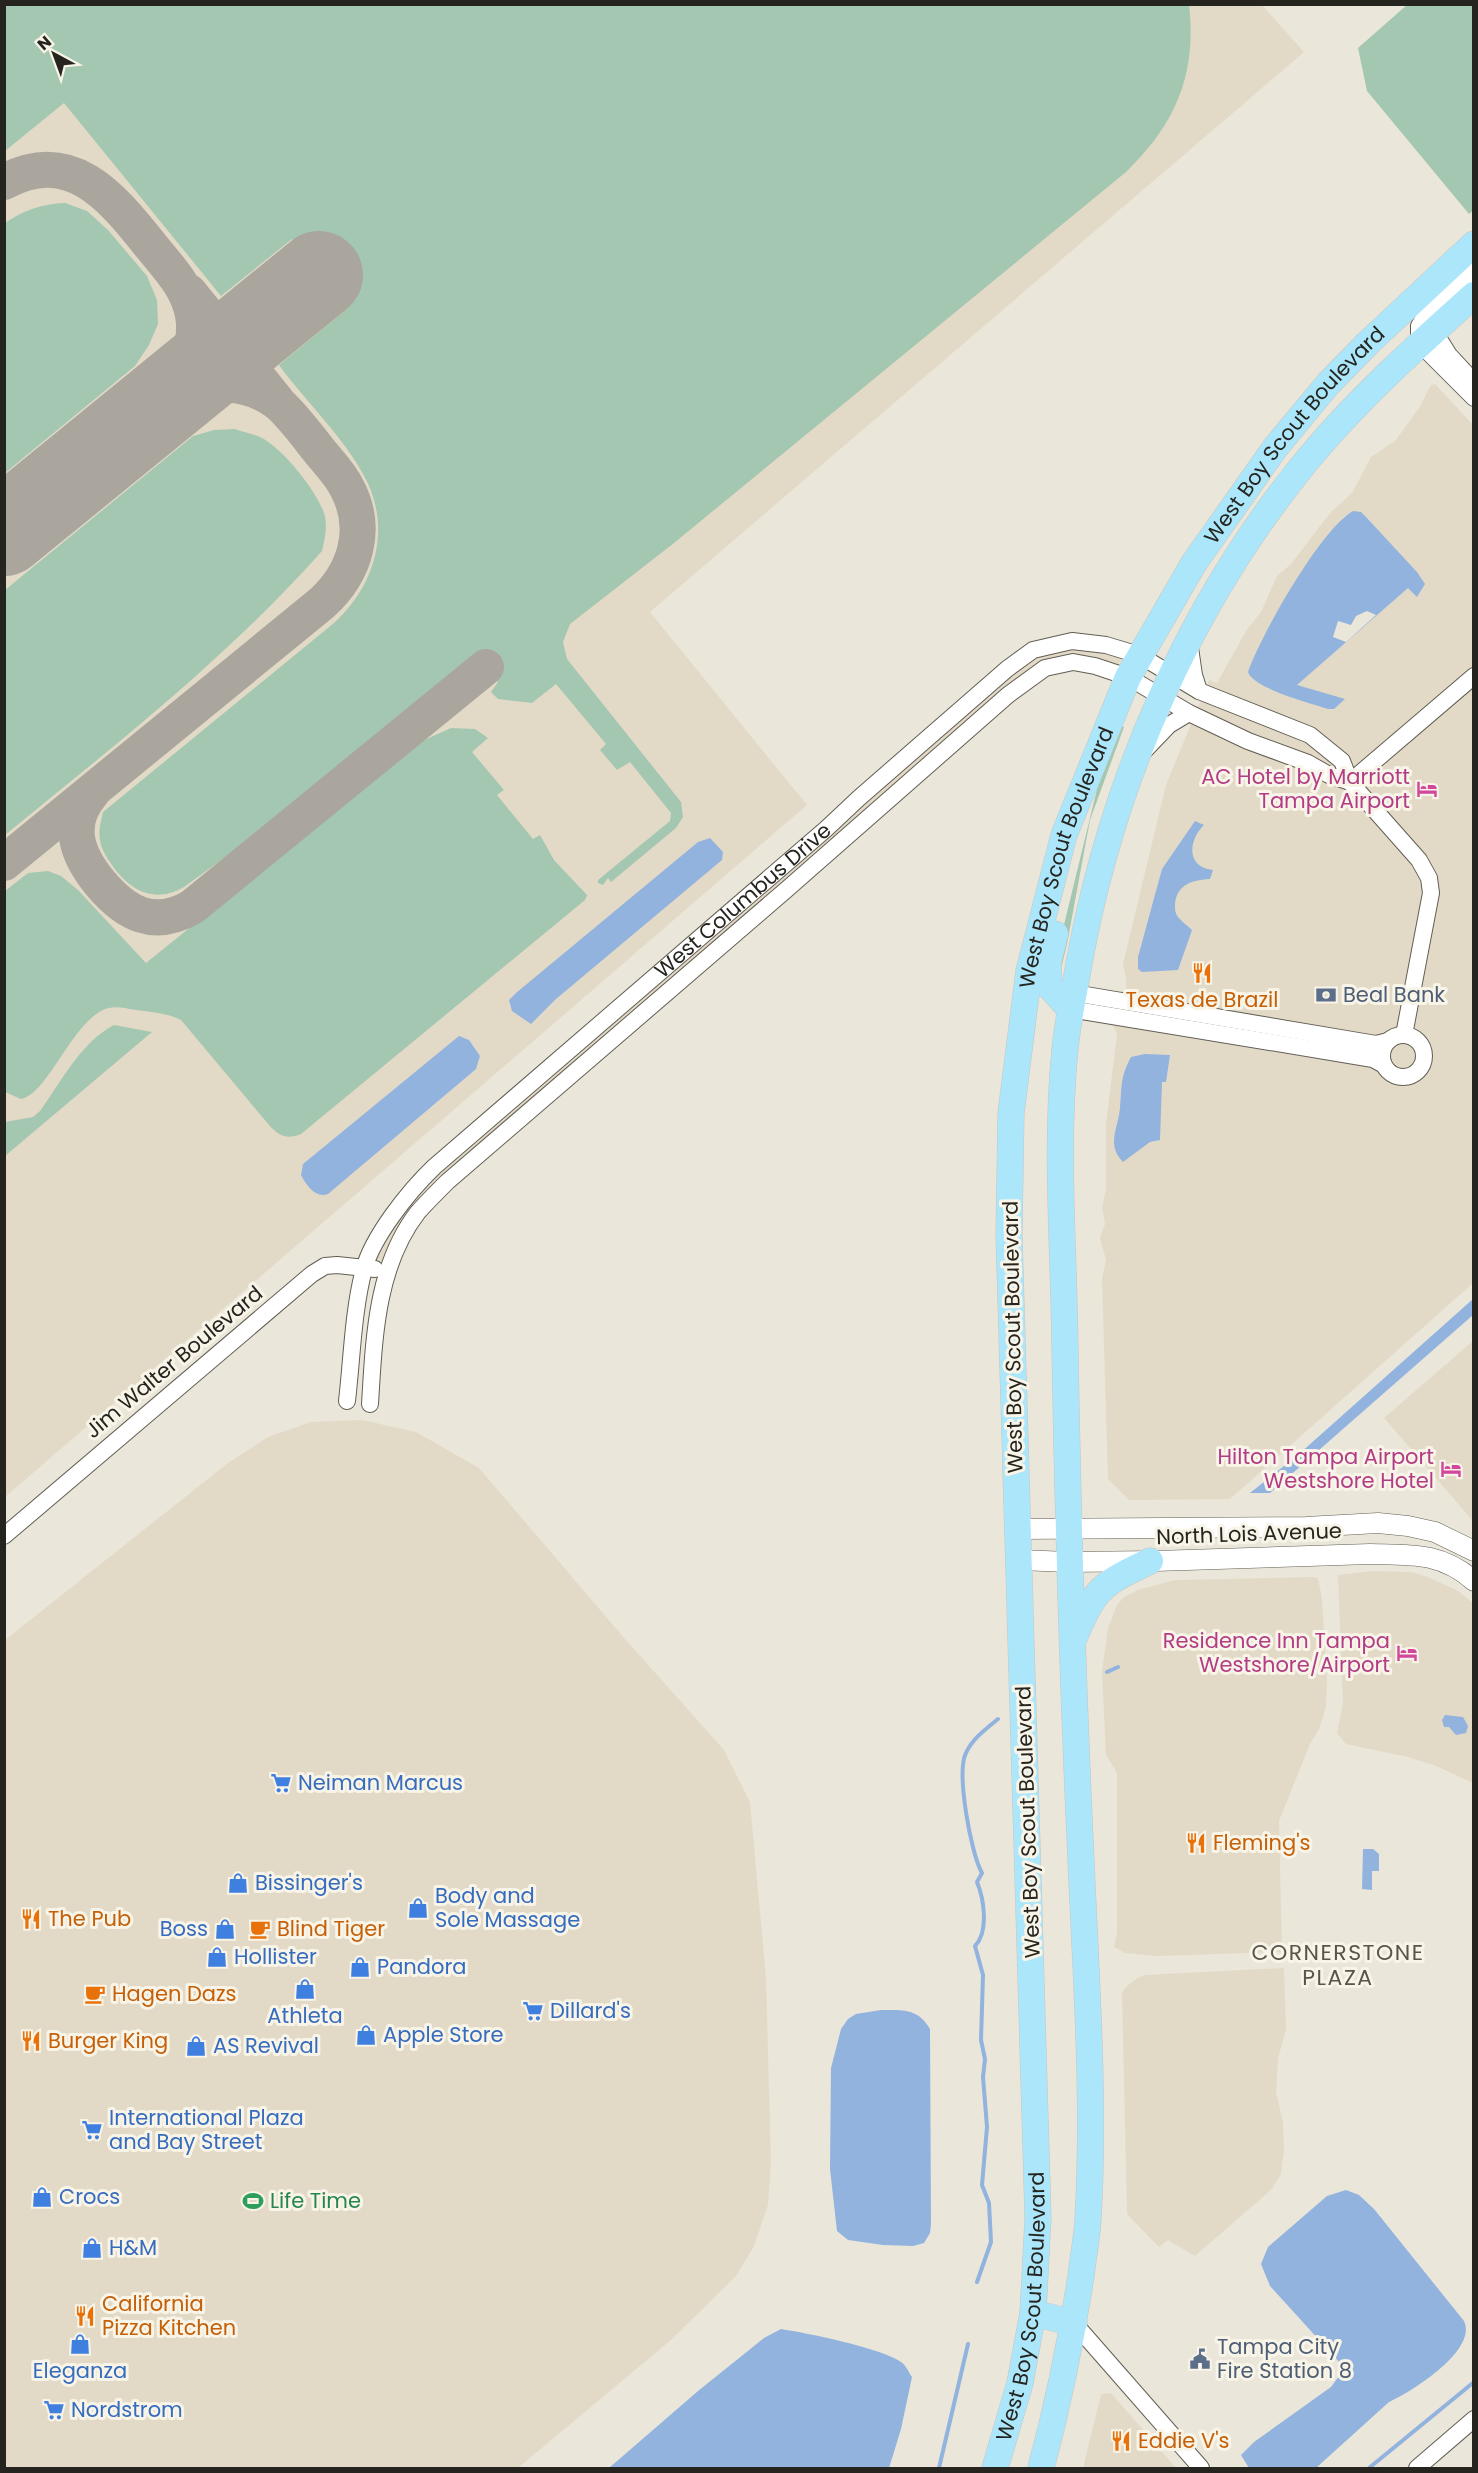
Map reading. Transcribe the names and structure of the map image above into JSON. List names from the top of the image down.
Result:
{
  "streets": {
    "main road": ["West Boy Scout Boulevard"],
    "street": ["West Columbus Drive", "Jim Walter Boulevard", "North Lois Avenue"]
  },
  "crossings": [
    ["West Boy Scout Boulevard", "West Columbus Drive"],
    ["West Boy Scout Boulevard", "North Lois Avenue"],
    ["West Columbus Drive", "Jim Walter Boulevard"]
  ],
  "districts": ["CORNERSTONE PLAZA"],
  "places": {
    "hotel": ["AC Hotel by Marriott Tampa Airport", "Hilton Tampa Airport Westshore Hotel", "Residence Inn Tampa Westshore/Airport"],
    "restaurant": [
      "Texas de Brazil",
      "Fleming's",
      "The Pub",
      "Burger King",
      "California Pizza Kitchen",
      "Eddie V's"
    ],
    "bank": ["Beal Bank"],
    "supermarket": [
      "Neiman Marcus",
      "Dillard's",
      "International Plaza and Bay Street",
      "Nordstrom"
    ],
    "shop": [
      "Bissinger's",
      "Body and Sole Massage",
      "Boss",
      "Hollister",
      "Pandora",
      "Athleta",
      "Apple Store",
      "AS Revival",
      "Crocs",
      "H&M",
      "Eleganza"
    ],
    "cafe": ["Blind Tiger", "Hagen Dazs"],
    "sports": ["Life Time"],
    "public building": ["Tampa City Fire Station 8"]
  },
  "north": "top left"
}
